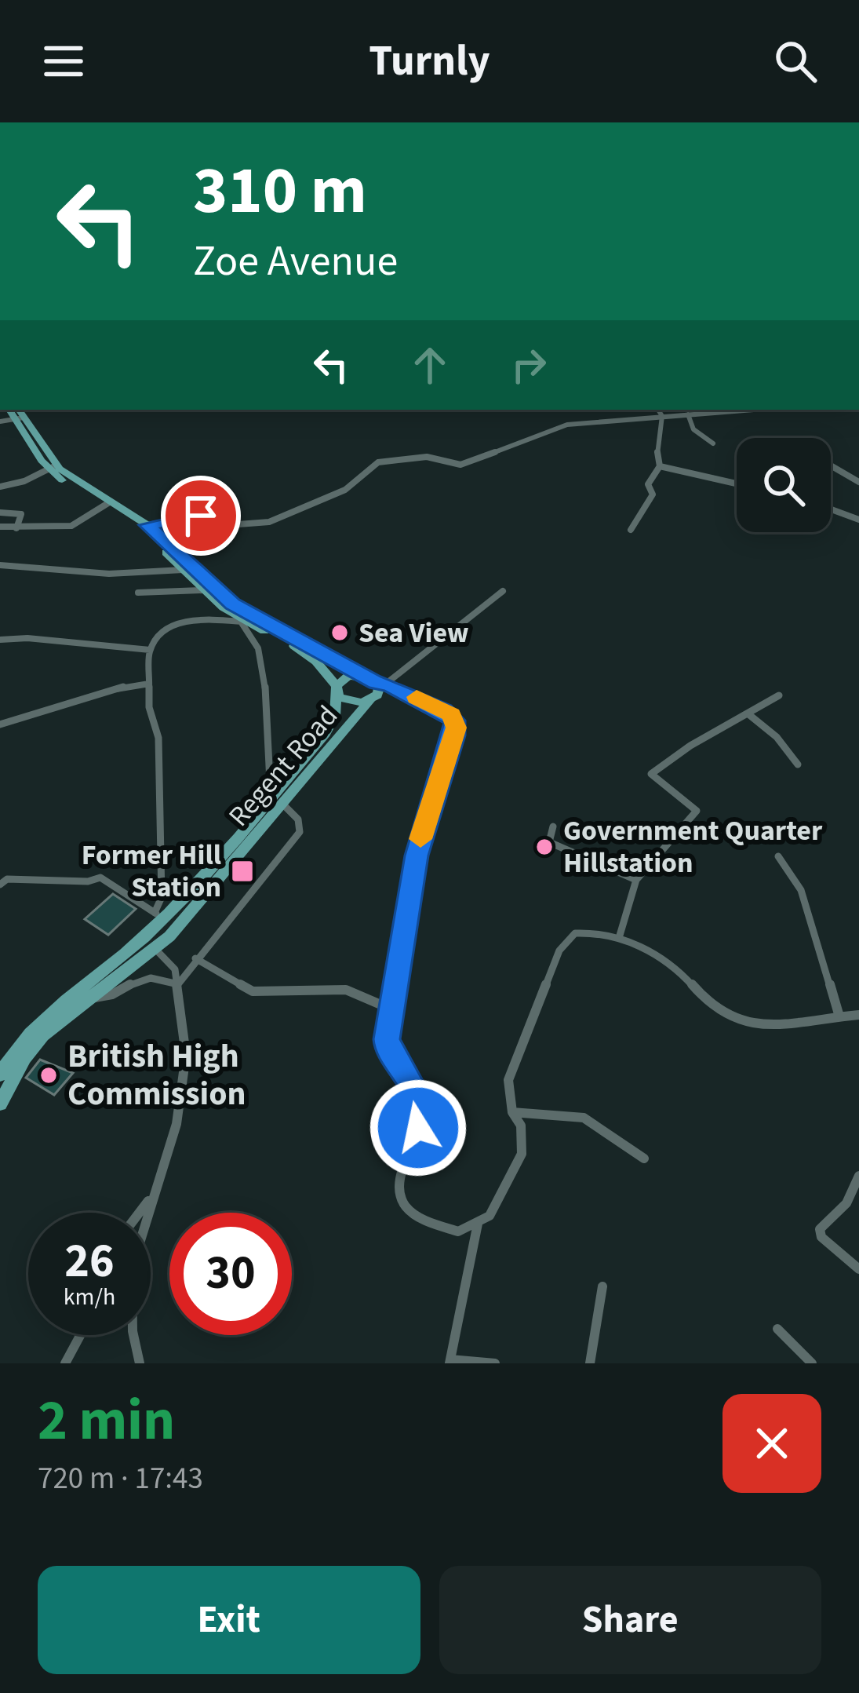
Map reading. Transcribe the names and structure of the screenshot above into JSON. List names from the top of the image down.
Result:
{
  "streets": {
    "main road": ["Regent Road"]
  },
  "places": {
    "other": ["Sea View", "Government Quarter Hillstation", "British High Commission"],
    "transit": ["Former Hill Station"]
  },
  "page": {
    "header": "Turnly",
    "turn": ["310 m", "Zoe Avenue"],
    "speed": "26 km/h",
    "limit": "30",
    "heading": ["2 min", "720 m · 17:43"],
    "buttons": ["Exit", "Share"]
  }
}
